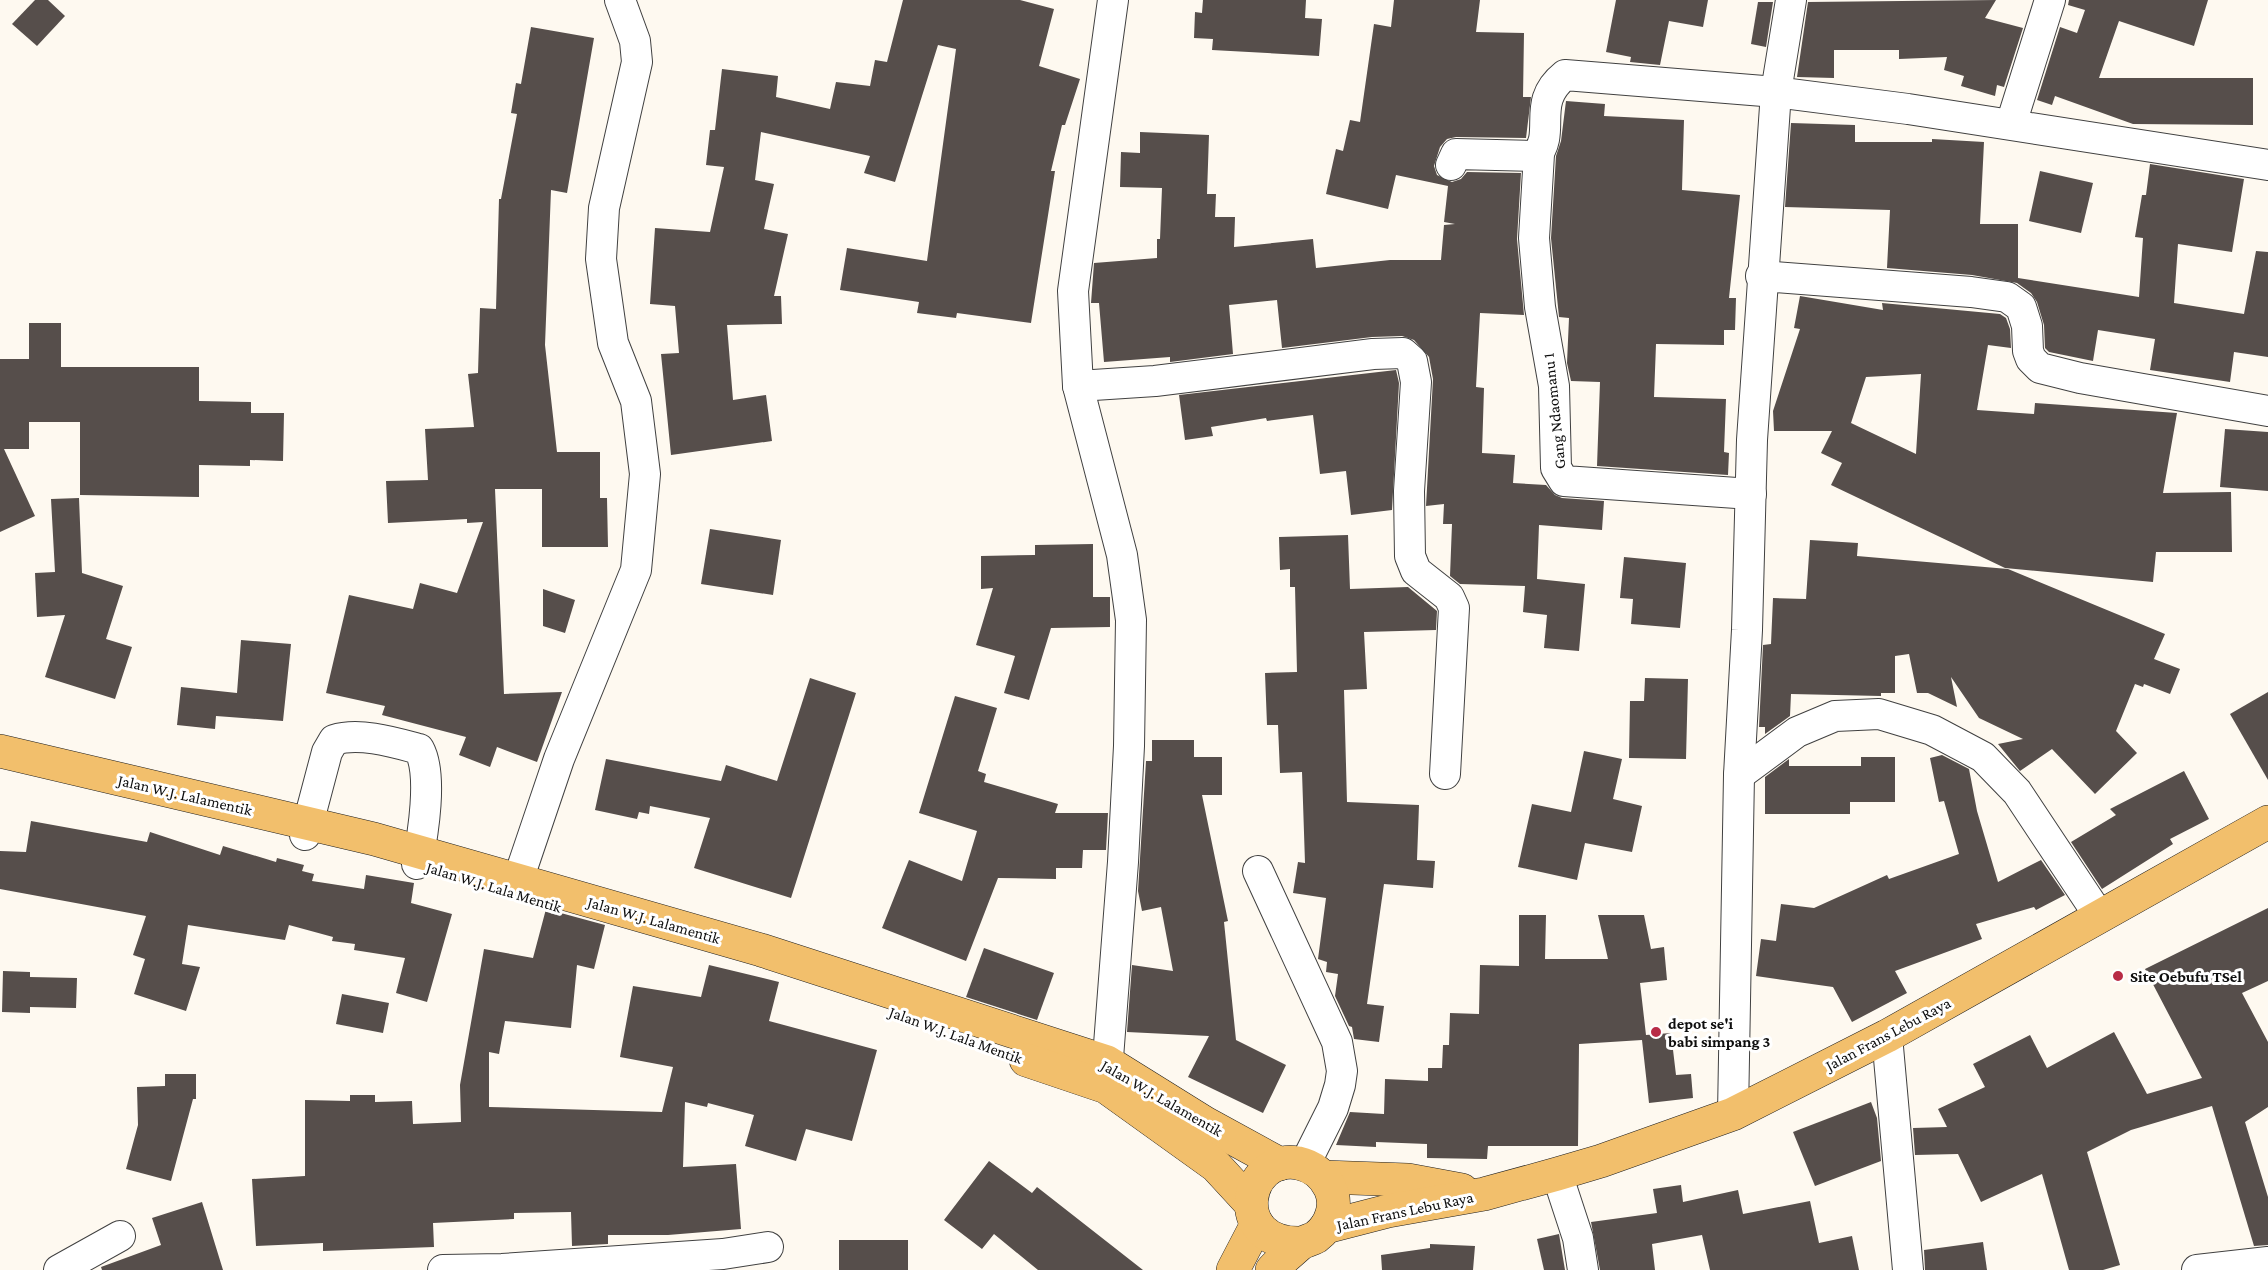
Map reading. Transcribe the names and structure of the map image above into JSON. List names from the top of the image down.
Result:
{
  "streets": {
    "main road": ["Jalan W.J. Lalamentik", "Jalan W.J. Lala Mentik", "Jalan Frans Lebu Raya"],
    "street": ["Gang Ndaomanu 1"]
  },
  "crossings": [
    ["Jalan W.J. Lalamentik", "Jalan W.J. Lala Mentik"],
    ["Jalan W.J. Lalamentik", "Jalan Frans Lebu Raya"],
    ["Jalan W.J. Lala Mentik", "Jalan Frans Lebu Raya"]
  ],
  "places": ["Site Oebufu TSel", "depot se'i babi simpang 3"]
}
